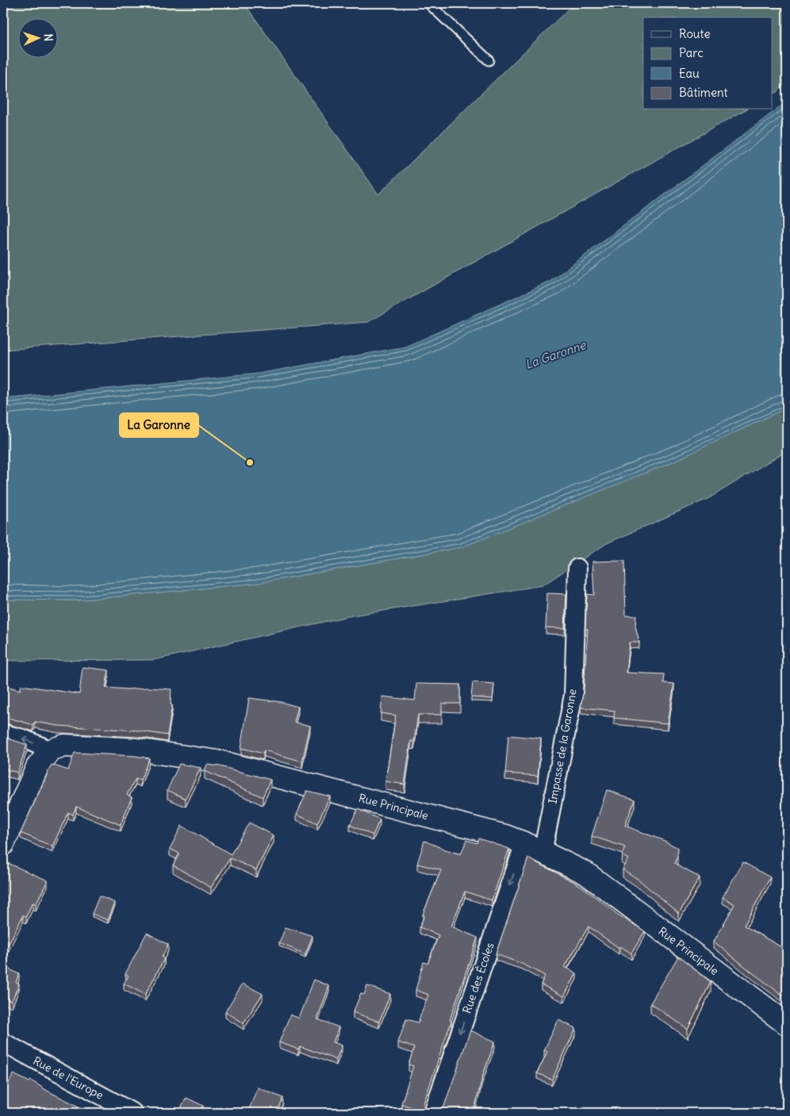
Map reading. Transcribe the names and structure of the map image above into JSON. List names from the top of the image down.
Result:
{
  "streets": {
    "street": [
      "Impasse de la Garonne",
      "Rue Principale",
      "Rue des Écoles",
      "Rue de l'Europe"
    ]
  },
  "crossings": [
    ["Impasse de la Garonne", "Rue Principale"],
    ["Impasse de la Garonne", "Rue des Écoles"],
    ["Rue Principale", "Rue des Écoles"]
  ],
  "one_way": ["Rue des Écoles"],
  "water": ["La Garonne"],
  "places": ["La Garonne"],
  "legend": [
    "Route",
    "Parc",
    "Eau",
    "Bâtiment"
  ],
  "north": "right"
}
